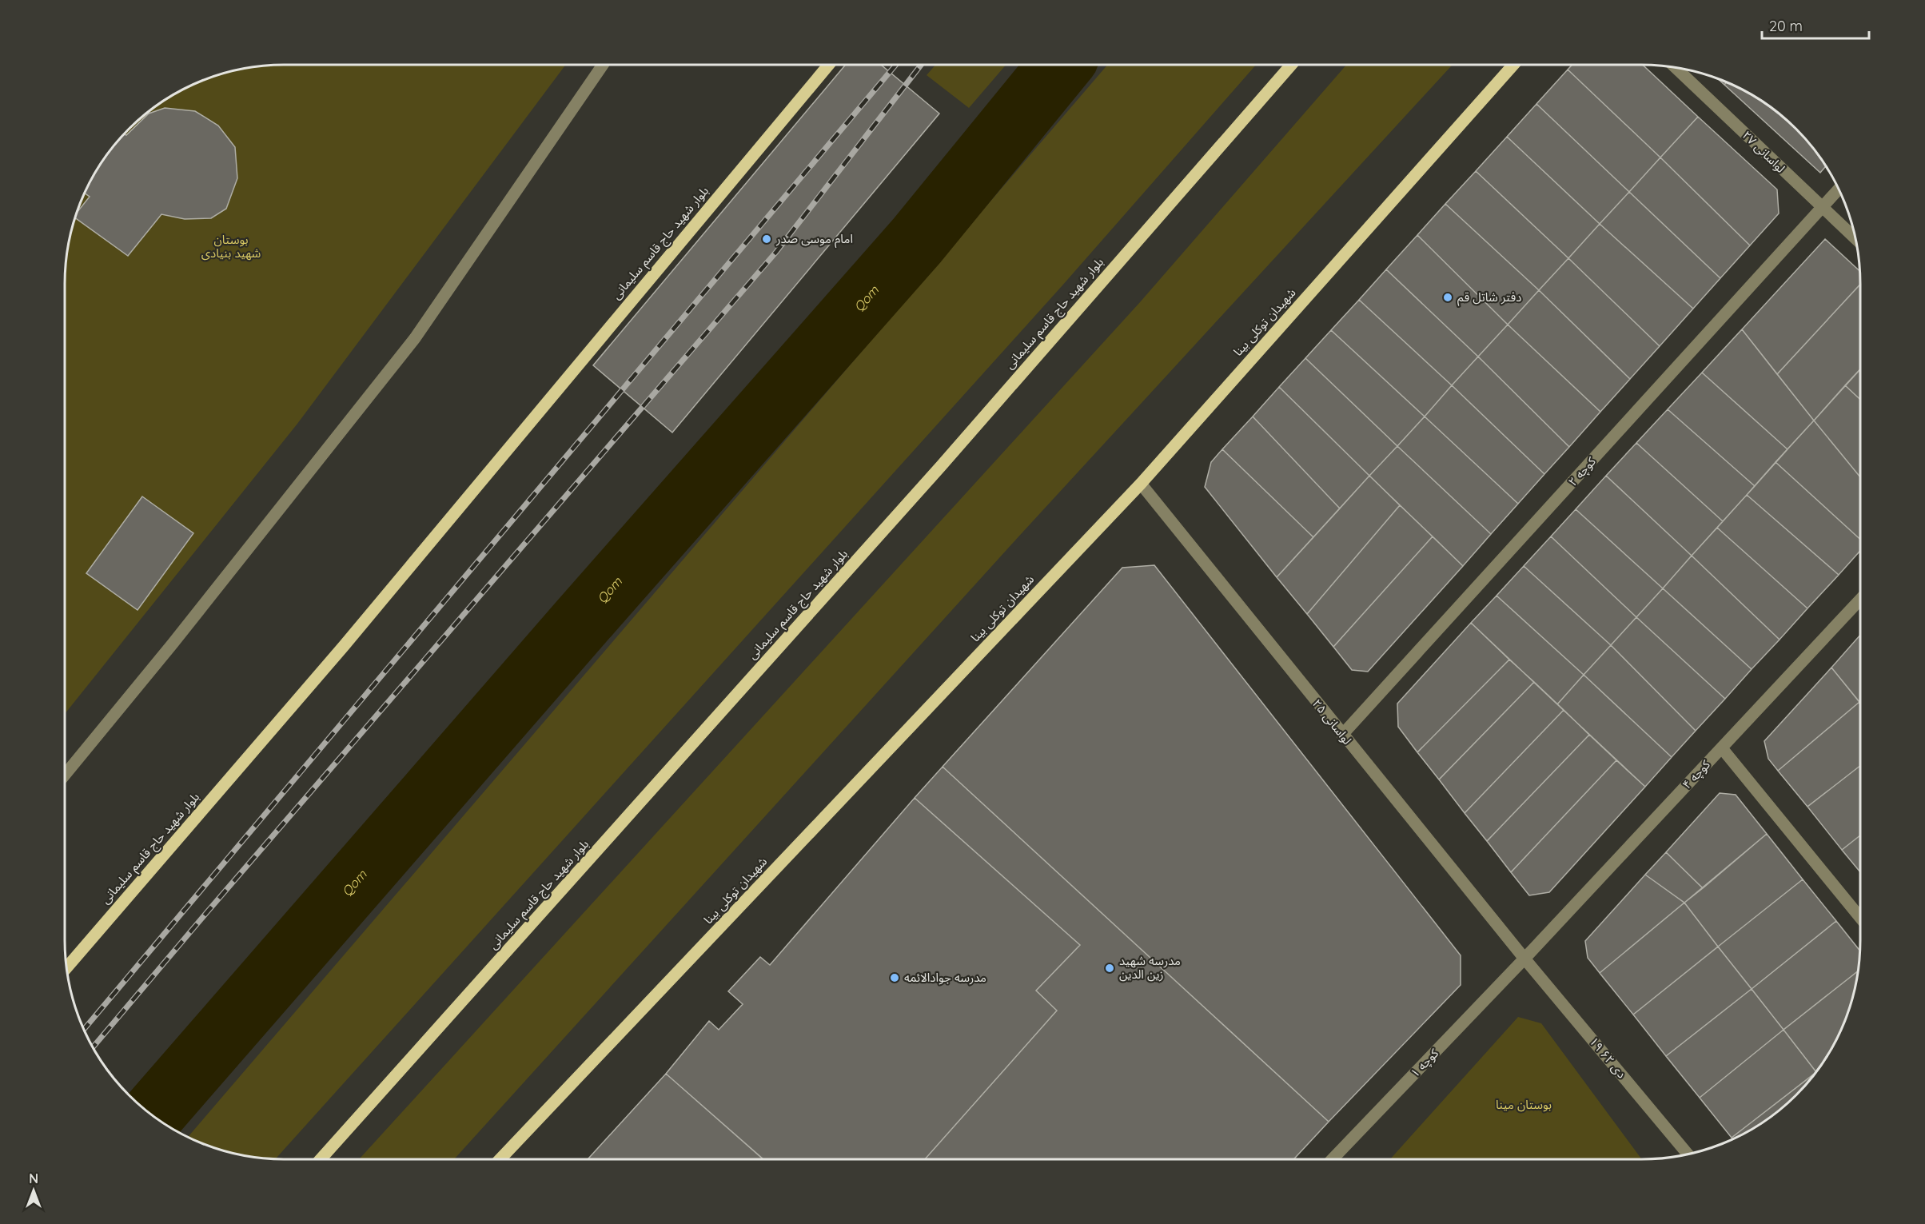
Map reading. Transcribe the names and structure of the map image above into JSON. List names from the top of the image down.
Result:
{
  "streets": {
    "main road": ["بلوار شهید حاج قاسم سلیمانی", "شهیدان توکلی بینا"],
    "street": [
      "لواسانی ۲۷",
      "کوچه ۲",
      "لواسانی ۲۵",
      "کوچه ۴",
      "۱۹ دی ۶۲",
      "کوچه ۱"
    ]
  },
  "crossings": [
    ["لواسانی ۲۷", "کوچه ۲"],
    ["شهیدان توکلی بینا", "لواسانی ۲۵"],
    ["کوچه ۲", "لواسانی ۲۵"],
    ["لواسانی ۲۵", "کوچه ۴"],
    ["لواسانی ۲۵", "۱۹ دی ۶۲"],
    ["لواسانی ۲۵", "کوچه ۱"],
    ["کوچه ۴", "۱۹ دی ۶۲"],
    ["کوچه ۴", "کوچه ۱"],
    ["۱۹ دی ۶۲", "کوچه ۱"]
  ],
  "water": ["Qom"],
  "parks": ["بوستان شهید بنیادی", "بوستان مینا"],
  "places": [
    "امام موسی صدر",
    "دفتر شاتل قم",
    "مدرسه شهید زین الدین",
    "مدرسه جوادالائمه"
  ],
  "scale_bar": "20 m",
  "north": "top"
}
